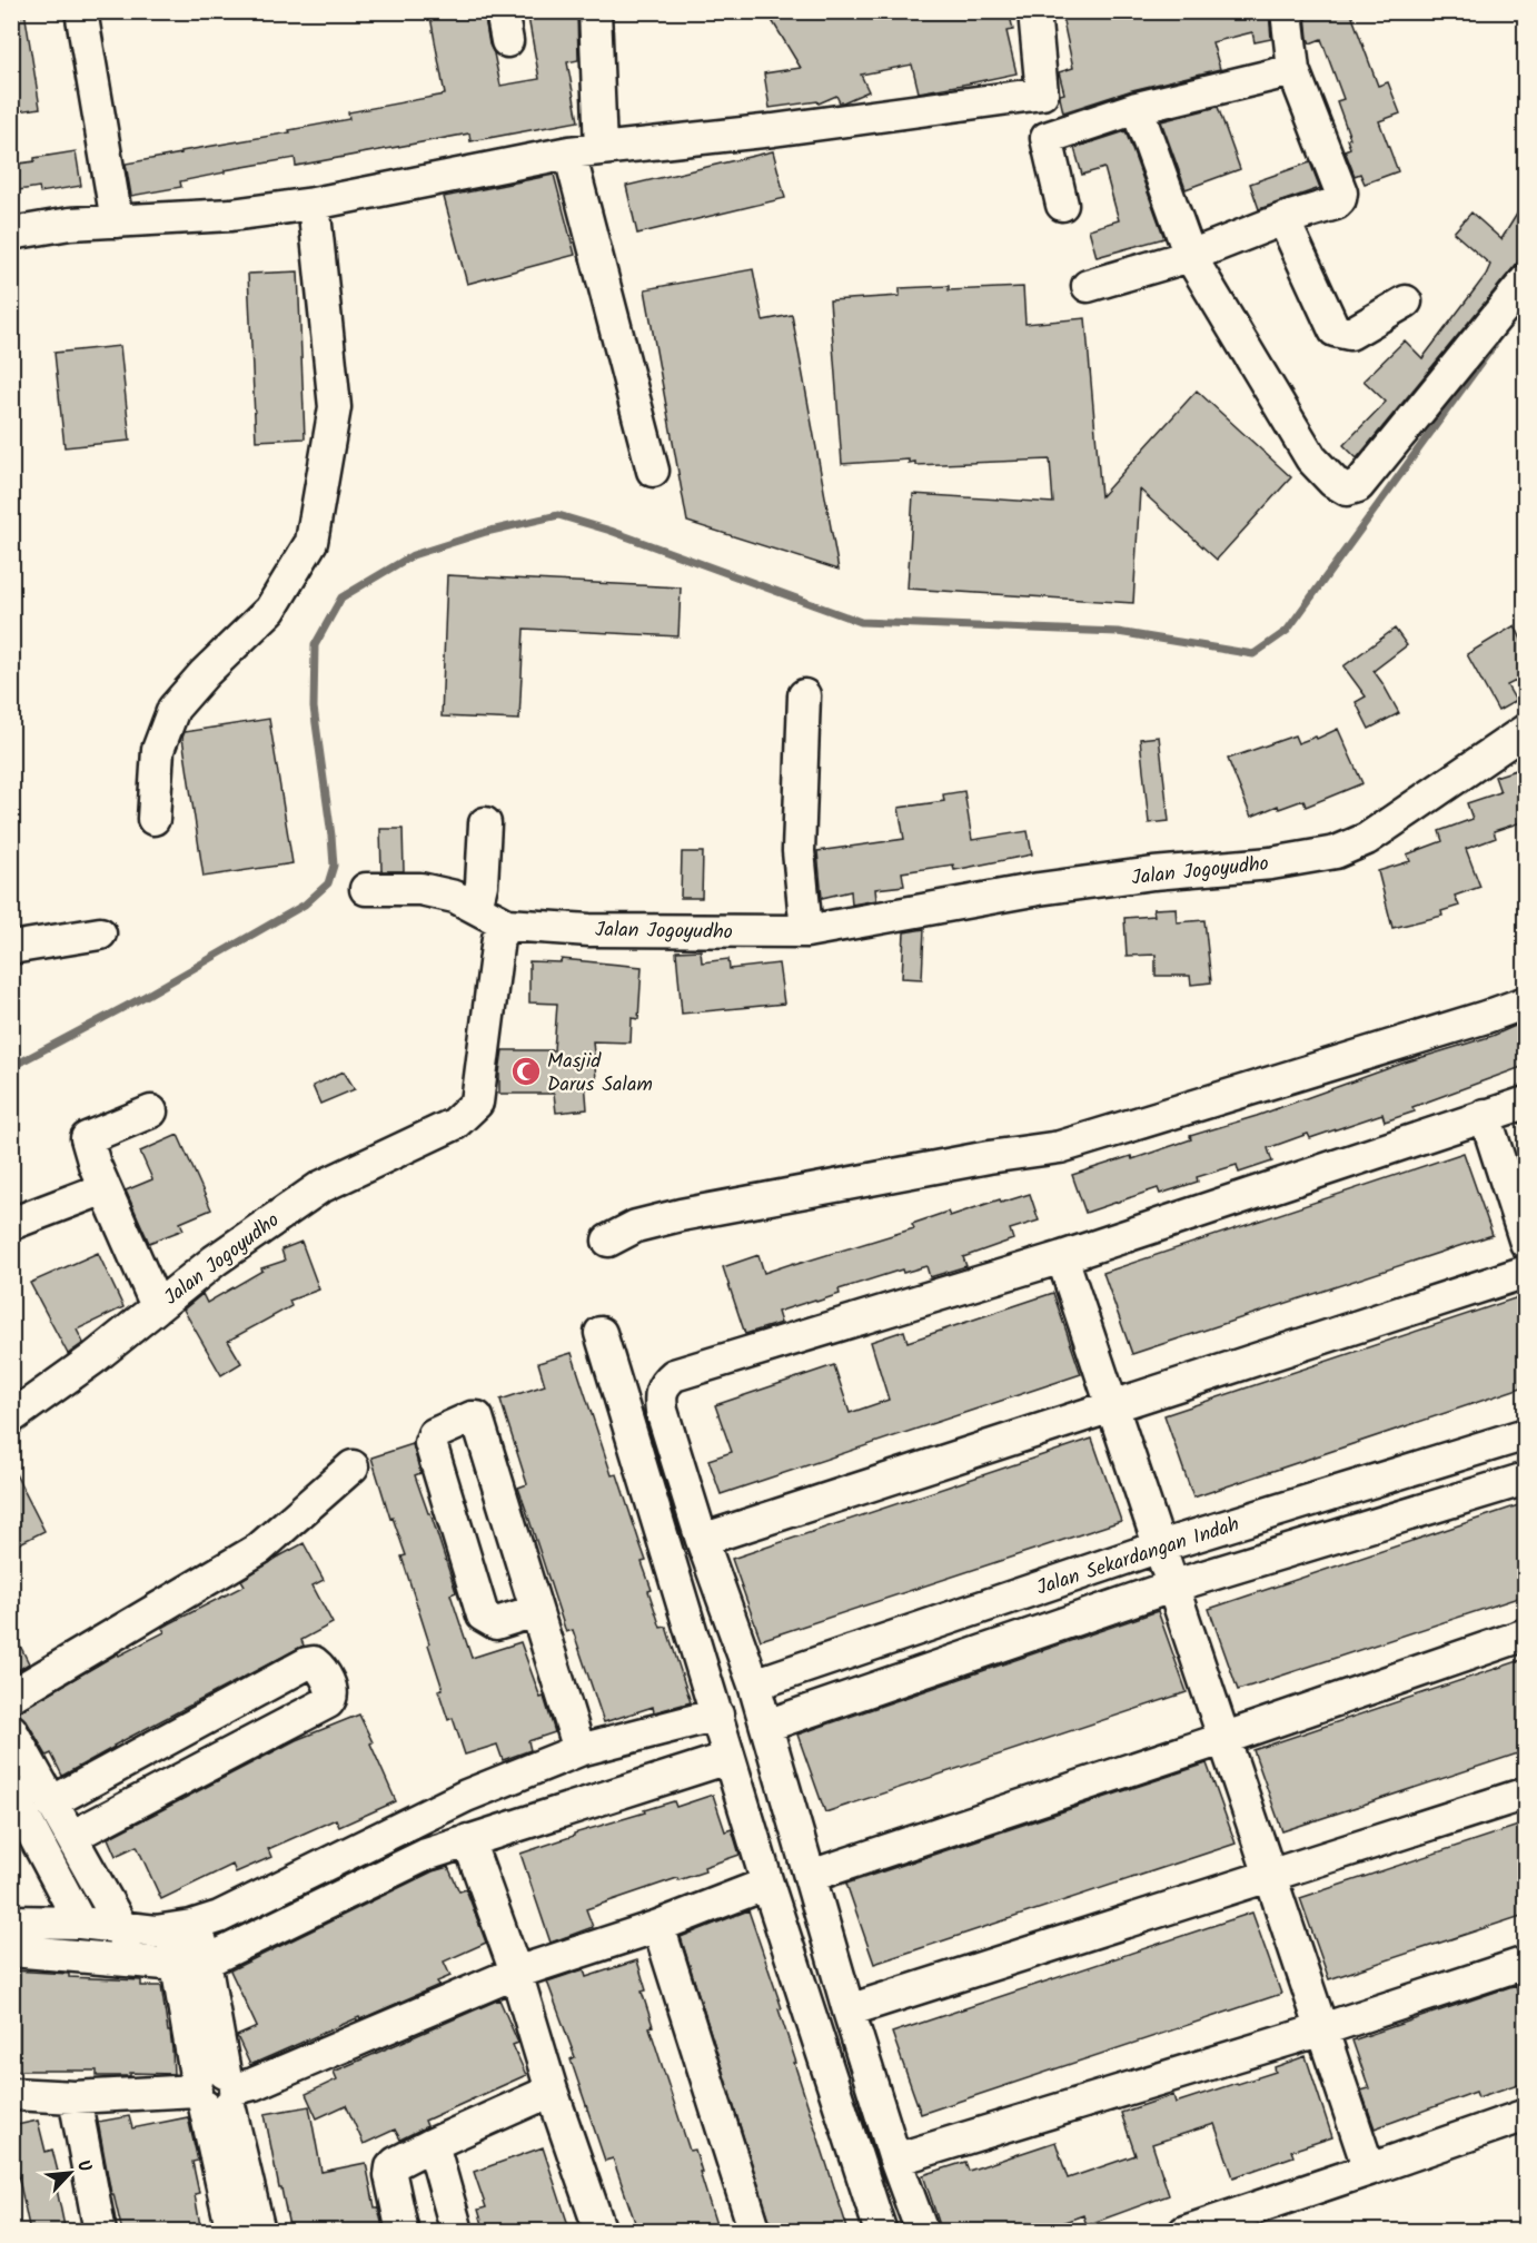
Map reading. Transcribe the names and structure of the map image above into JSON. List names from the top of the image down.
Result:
{
  "streets": {
    "street": ["Jalan Jogoyudho", "Jalan Sekardangan Indah"]
  },
  "places": {
    "mosque": ["Masjid Darus Salam"]
  },
  "north": "top right"
}
